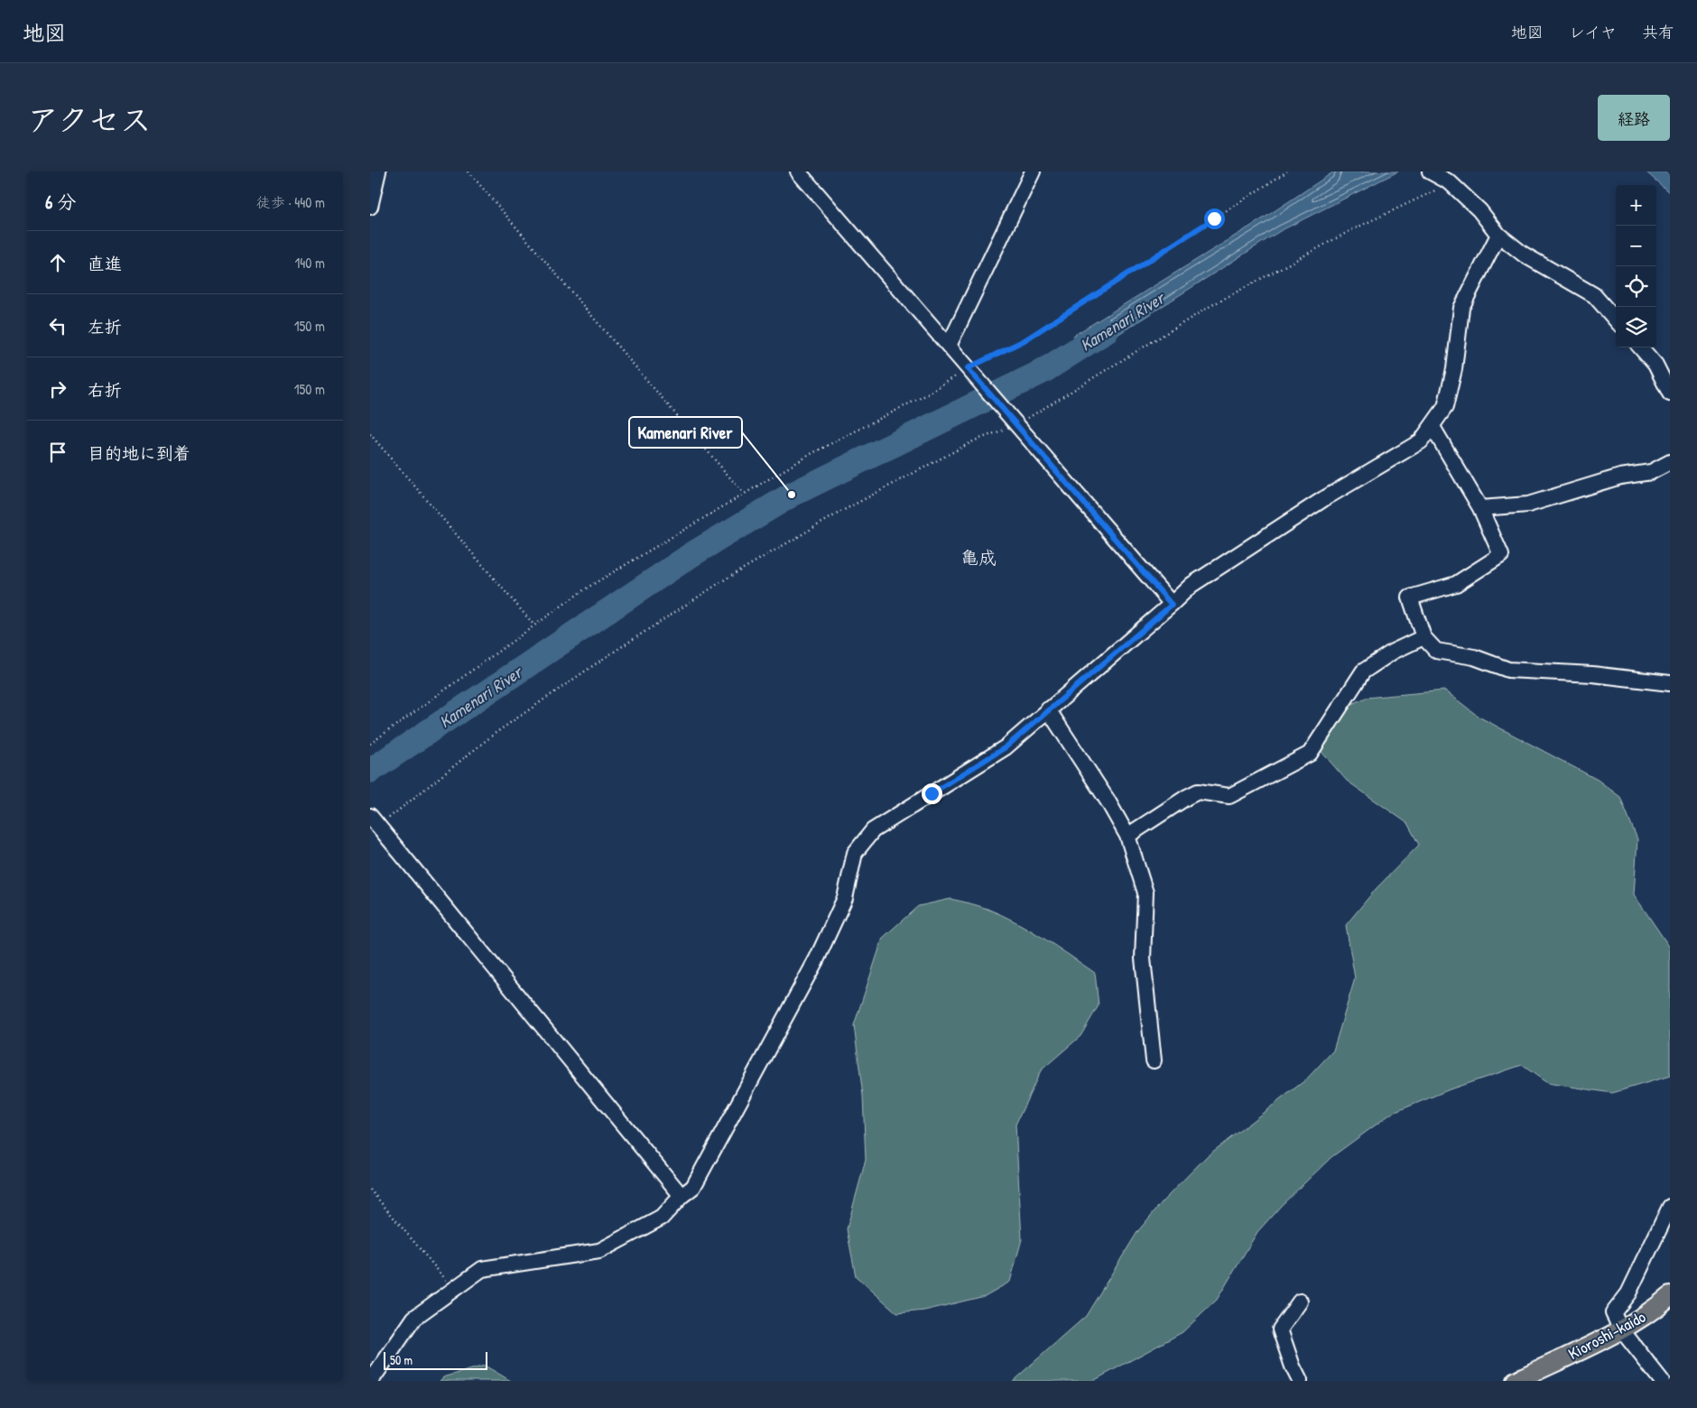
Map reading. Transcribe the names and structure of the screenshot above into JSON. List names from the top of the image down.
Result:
{
  "streets": {
    "main road": ["Kioroshi-kaido"]
  },
  "districts": ["亀成"],
  "water": ["Kamenari River"],
  "places": ["Kamenari River"],
  "scale_bar": "50 m",
  "page": {
    "header": "地図",
    "nav": ["地図", "レイヤ", "共有"],
    "title": "アクセス",
    "buttons": "経路",
    "heading": ["6 分", "徒歩 · 440 m"],
    "map_buttons": ["+", "−"],
    "list": [
      ["直進", "140 m"],
      ["左折", "150 m"],
      ["右折", "150 m"],
      "目的地に到着"
    ],
    "scale": "50 m"
  }
}
